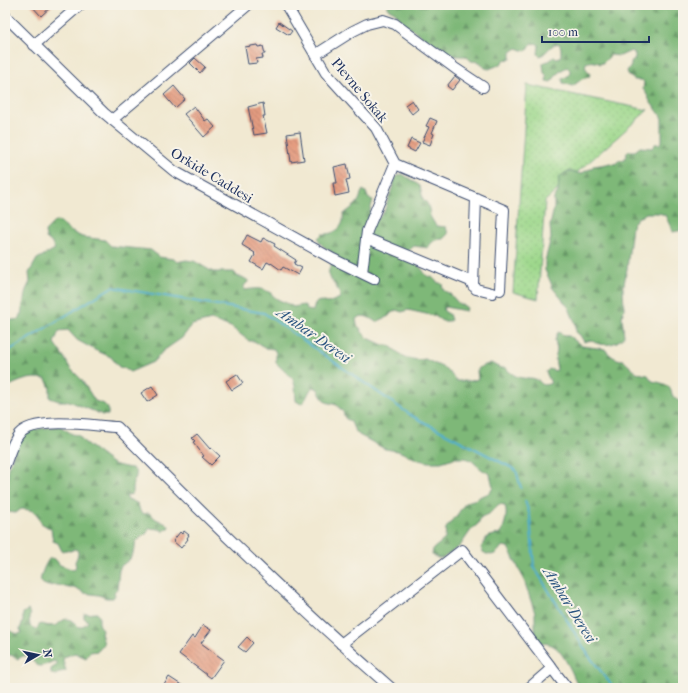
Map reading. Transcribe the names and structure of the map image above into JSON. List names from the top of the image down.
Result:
{
  "streets": {
    "street": ["Plevne Sokak", "Orkide Caddesi"]
  },
  "water": ["Ambar Deresi"],
  "scale_bar": "100 m",
  "north": "right"
}
